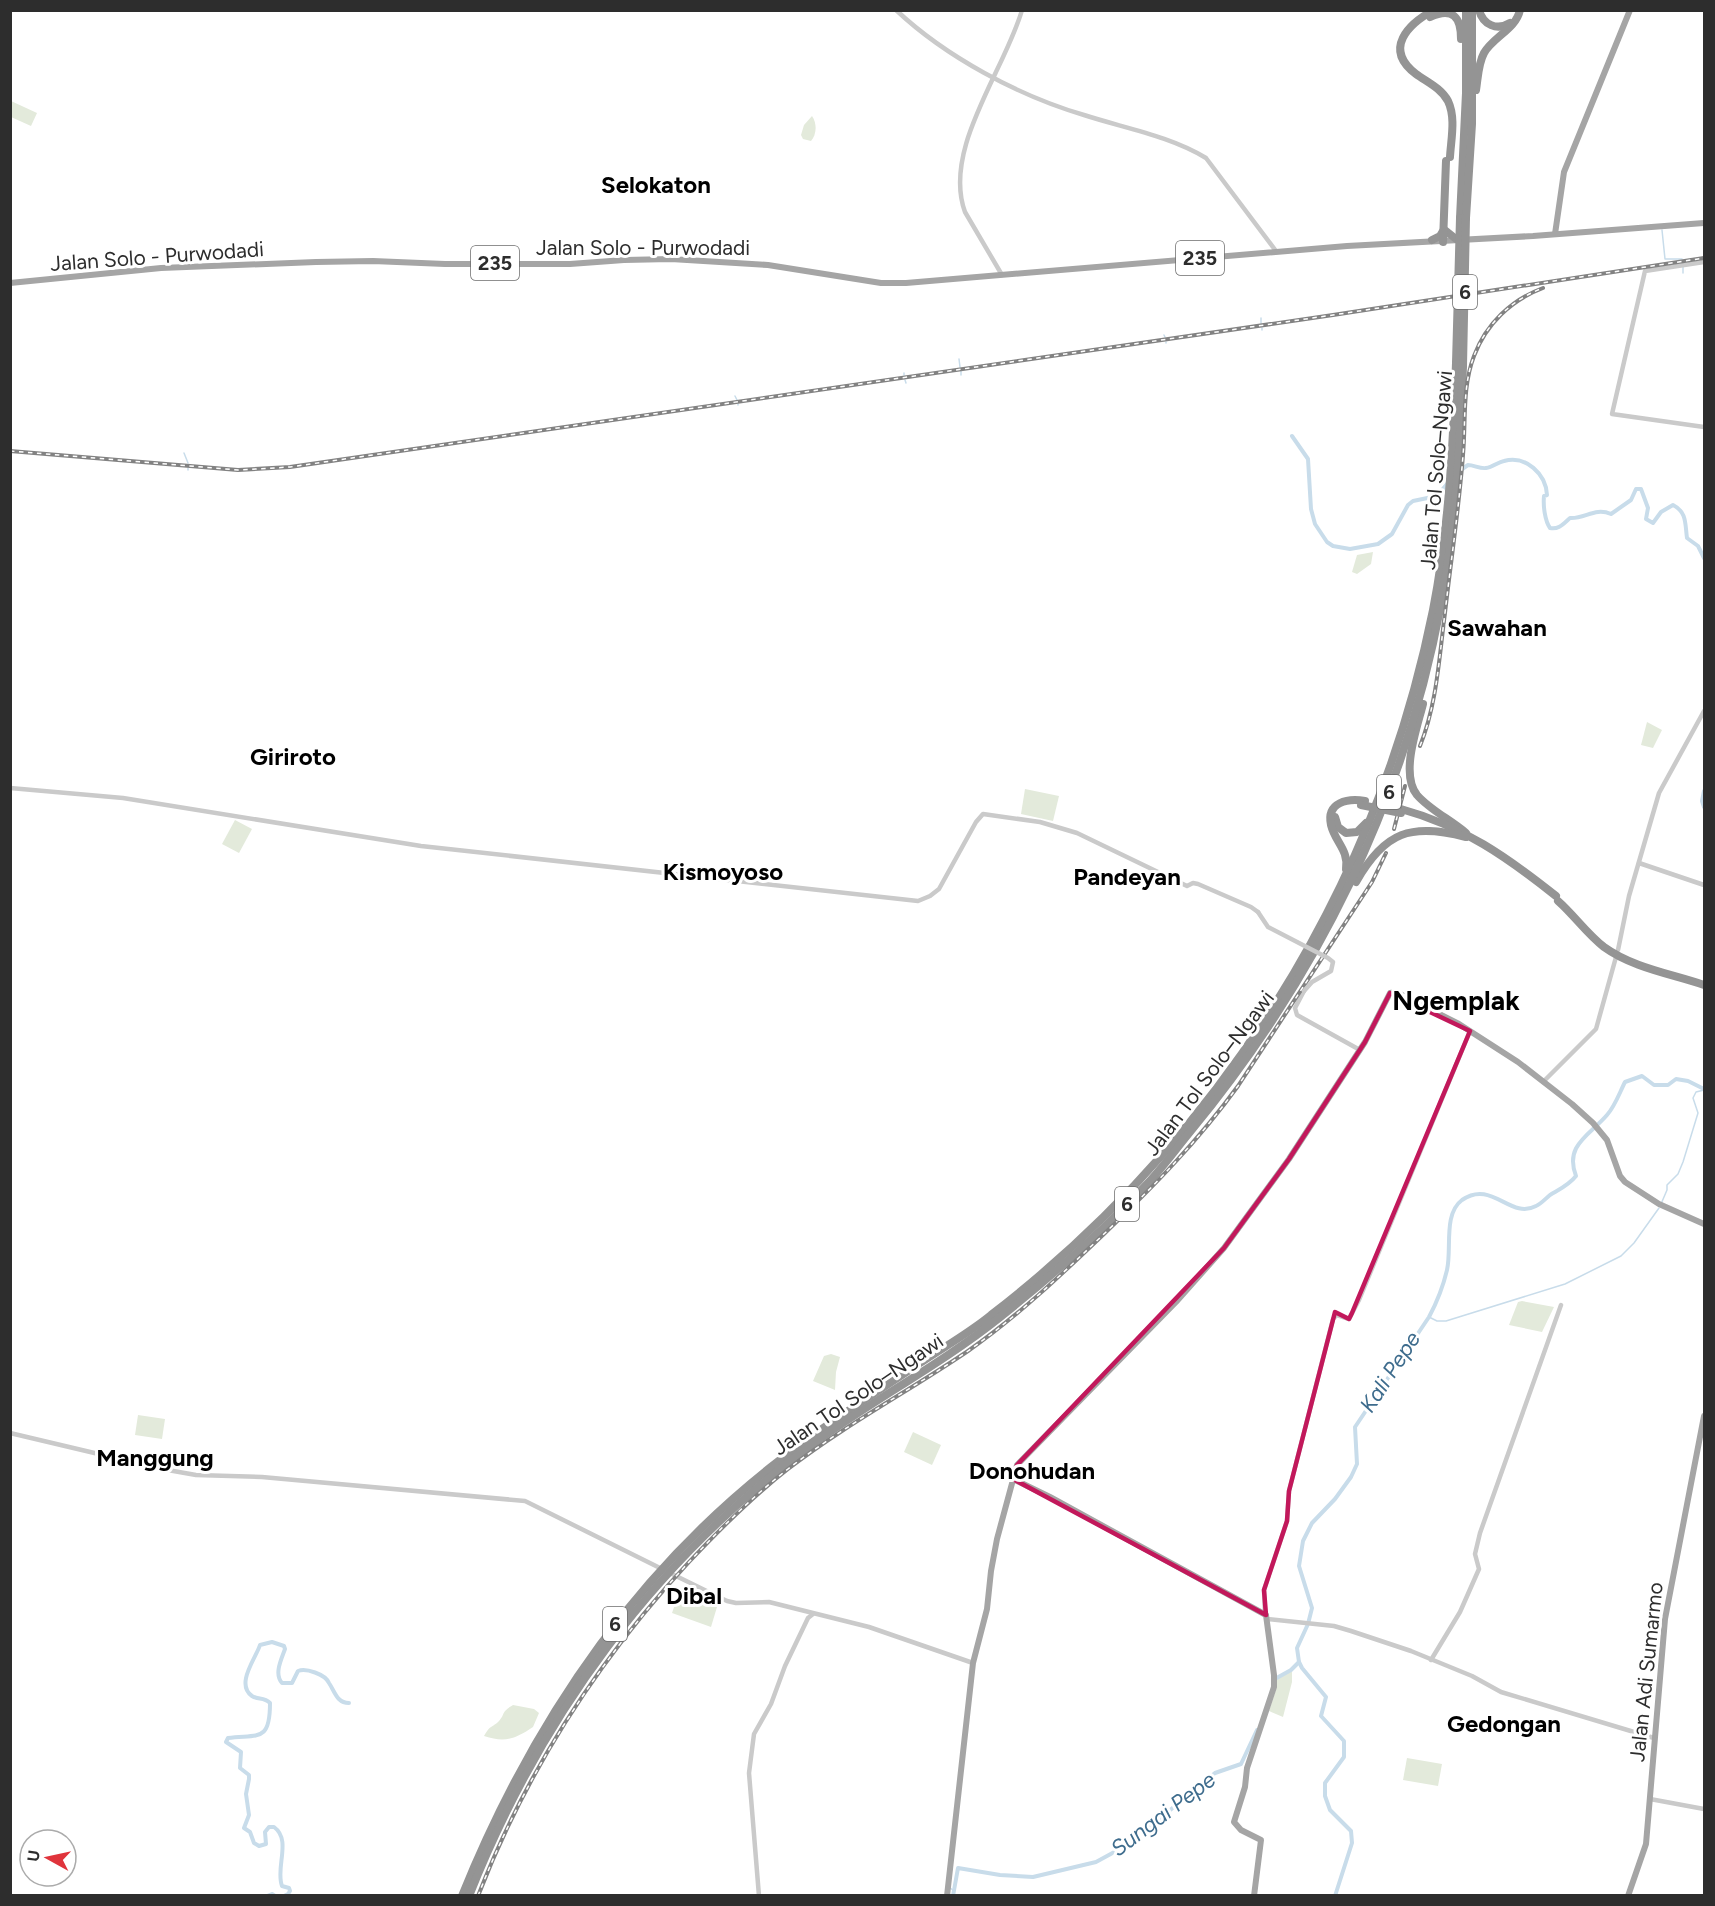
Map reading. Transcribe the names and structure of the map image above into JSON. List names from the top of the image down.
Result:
{
  "streets": {
    "highway": ["6", "Jalan Tol Solo–Ngawi"],
    "main road": ["Jalan Solo - Purwodadi", "235", "Jalan Adi Sumarmo"]
  },
  "districts": [
    "Selokaton",
    "Sawahan",
    "Giriroto",
    "Kismoyoso",
    "Pandeyan",
    "Ngemplak",
    "Manggung",
    "Donohudan",
    "Dibal",
    "Gedongan"
  ],
  "water": ["Kali Pepe", "Sungai Pepe"],
  "north": "left"
}
